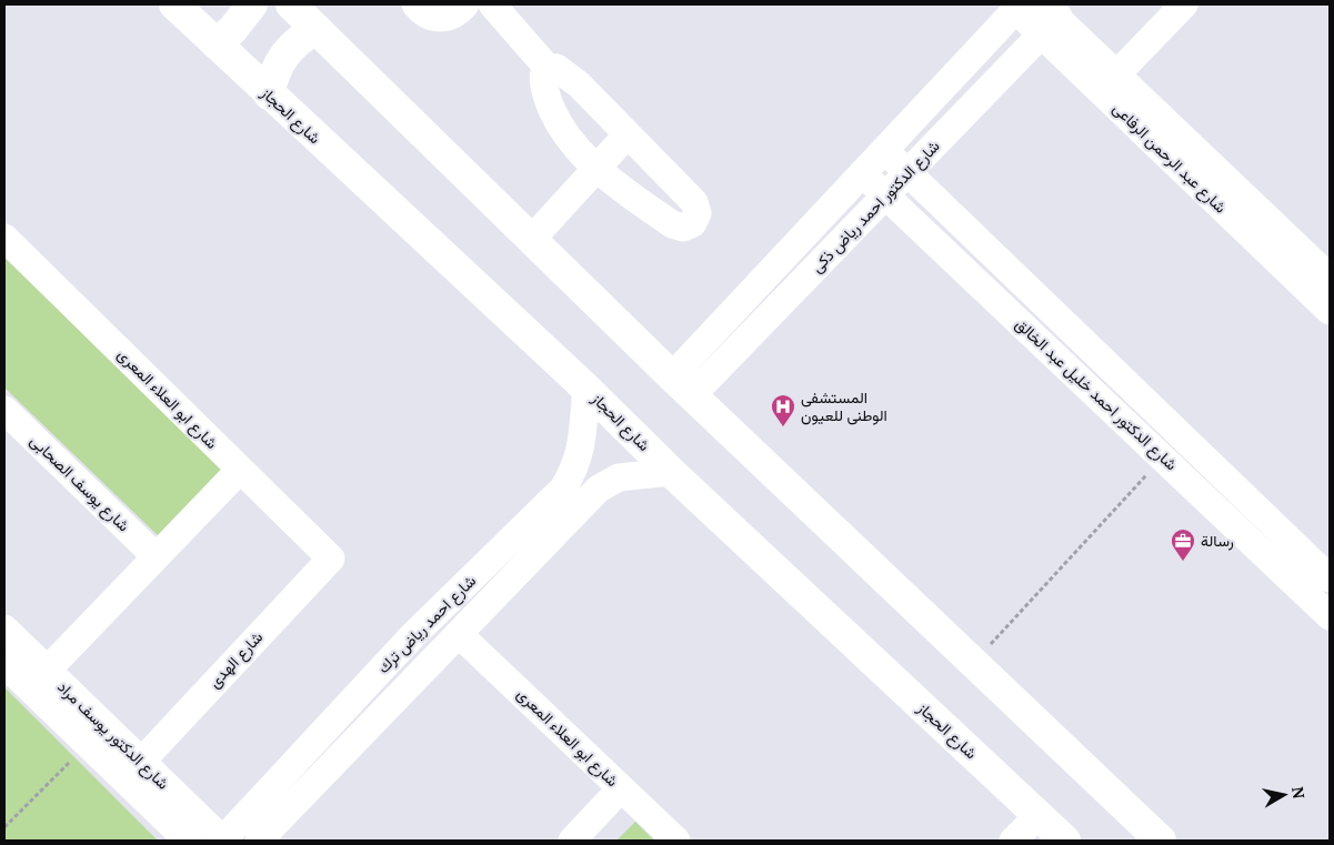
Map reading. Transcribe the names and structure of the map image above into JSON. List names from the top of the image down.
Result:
{
  "streets": {
    "main road": ["شارع الحجاز"],
    "street": [
      "شارع عبد الرحمن الرفاعى",
      "شارع الدكتور احمد رياض ذكى",
      "شارع الدكتور احمد خليل عبد الخالق",
      "شارع ابو العلاء المعرى",
      "شارع يوسف الصحابى",
      "شارع احمد رياض ترك",
      "شارع الهدى",
      "شارع الدكتور يوسف مراد"
    ]
  },
  "crossings": [
    ["شارع الحجاز", "شارع احمد رياض ترك"],
    ["شارع عبد الرحمن الرفاعى", "شارع الدكتور احمد رياض ذكى"],
    ["شارع الدكتور احمد رياض ذكى", "شارع الدكتور احمد خليل عبد الخالق"],
    ["شارع ابو العلاء المعرى", "شارع احمد رياض ترك"],
    ["شارع ابو العلاء المعرى", "شارع الهدى"],
    ["شارع احمد رياض ترك", "شارع الدكتور يوسف مراد"],
    ["شارع الهدى", "شارع الدكتور يوسف مراد"]
  ],
  "places": {
    "hospital": ["المستشفى الوطنى للعيون"],
    "office": ["رسالة"]
  },
  "north": "right"
}
